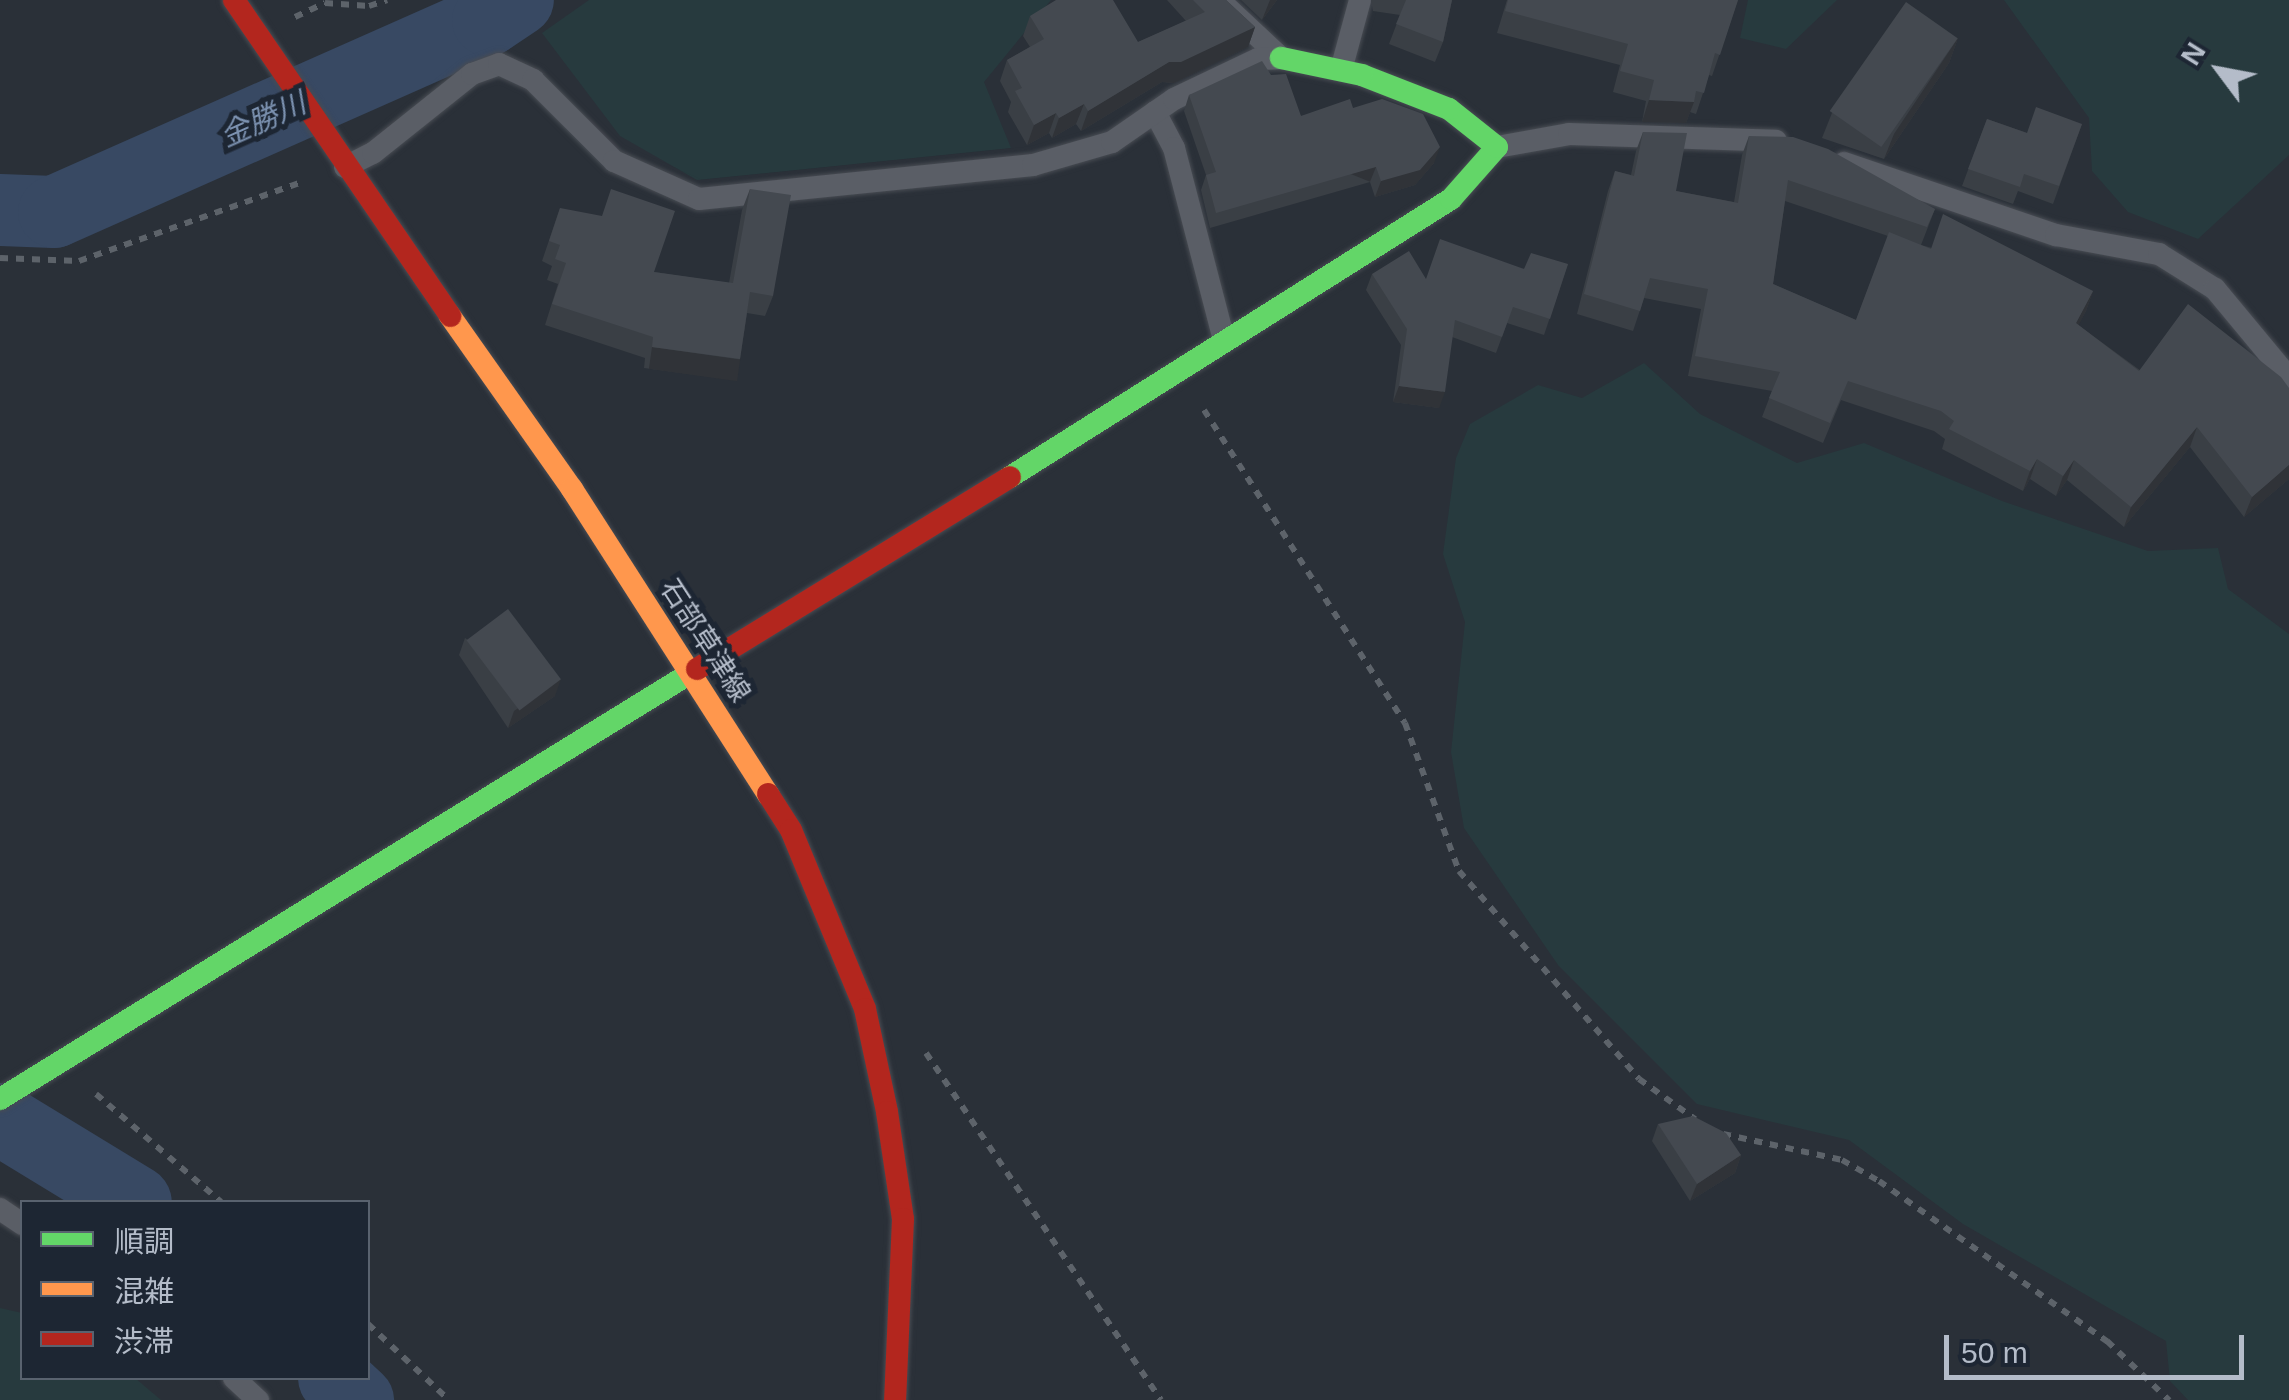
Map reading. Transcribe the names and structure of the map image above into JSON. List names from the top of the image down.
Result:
{
  "streets": {
    "street": ["石部草津線"]
  },
  "water": ["金勝川"],
  "legend": ["順調", "混雑", "渋滞"],
  "scale_bar": "50 m",
  "north": "top left"
}
